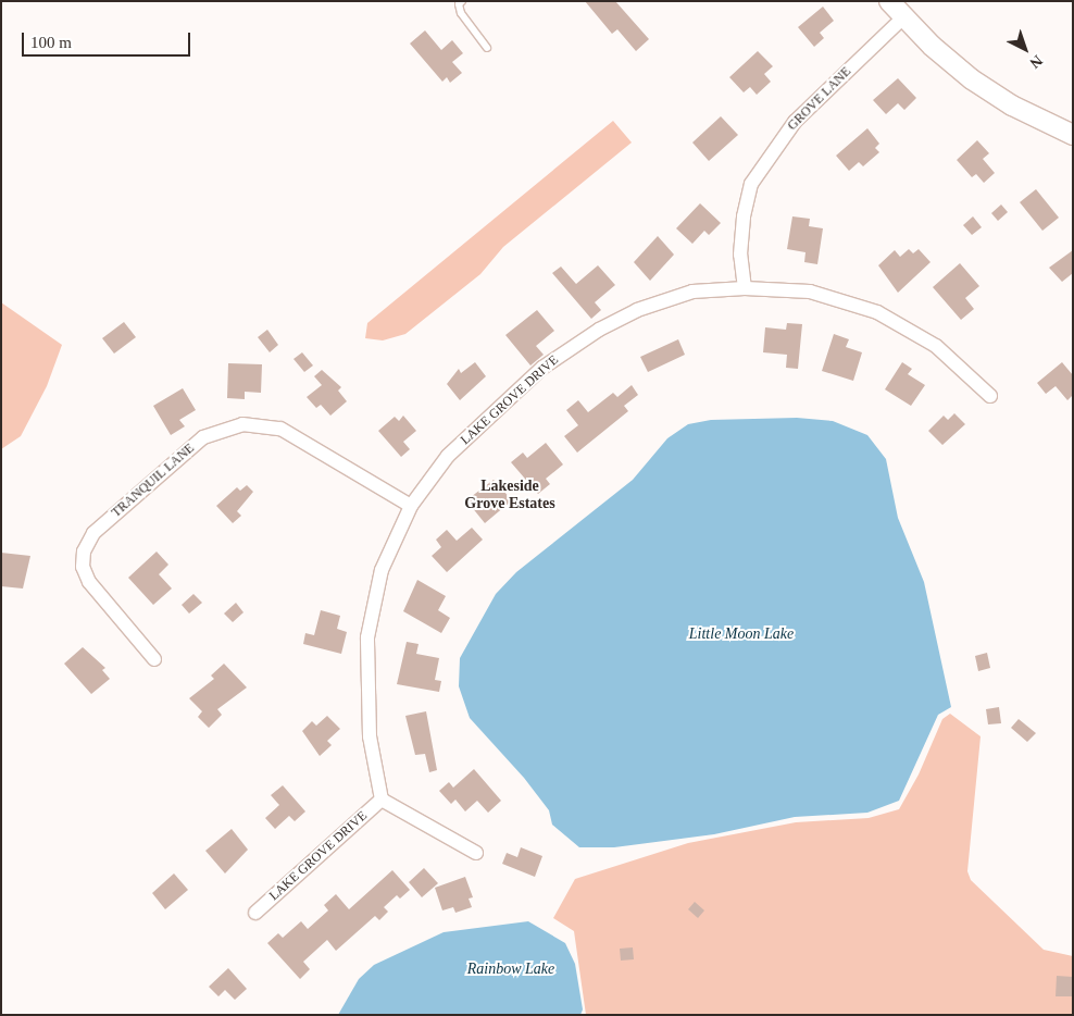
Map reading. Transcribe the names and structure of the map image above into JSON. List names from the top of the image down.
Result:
{
  "streets": {
    "street": ["GROVE LANE", "LAKE GROVE DRIVE", "TRANQUIL LANE"]
  },
  "crossings": [
    ["GROVE LANE", "LAKE GROVE DRIVE"],
    ["LAKE GROVE DRIVE", "TRANQUIL LANE"]
  ],
  "districts": ["Lakeside Grove Estates"],
  "water": ["Little Moon Lake", "Rainbow Lake"],
  "scale_bar": "100 m",
  "north": "bottom right"
}
